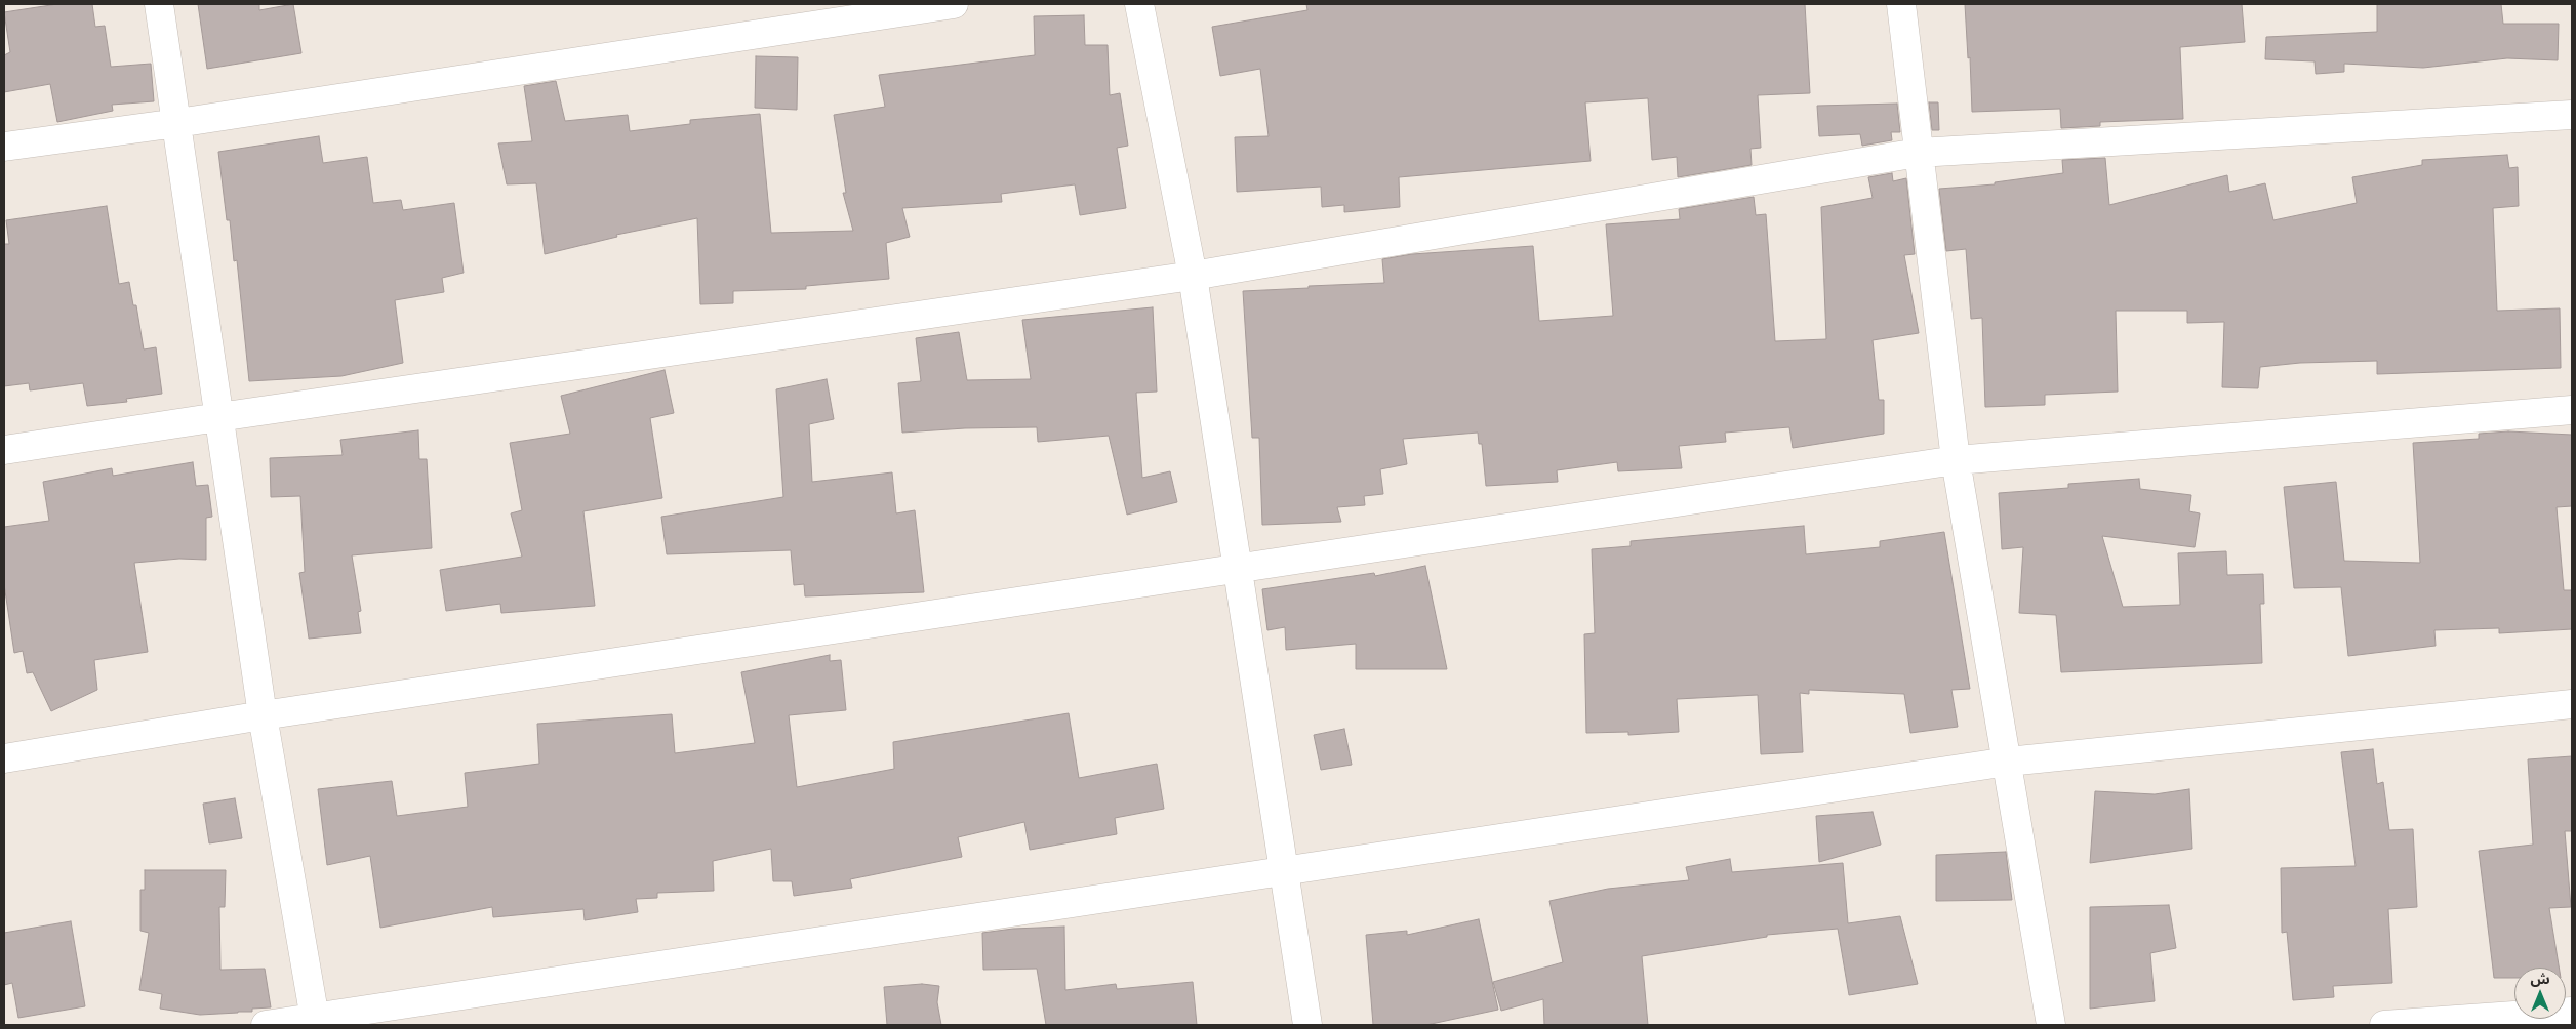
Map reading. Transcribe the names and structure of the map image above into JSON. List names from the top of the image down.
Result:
{
  "north": "top"
}
